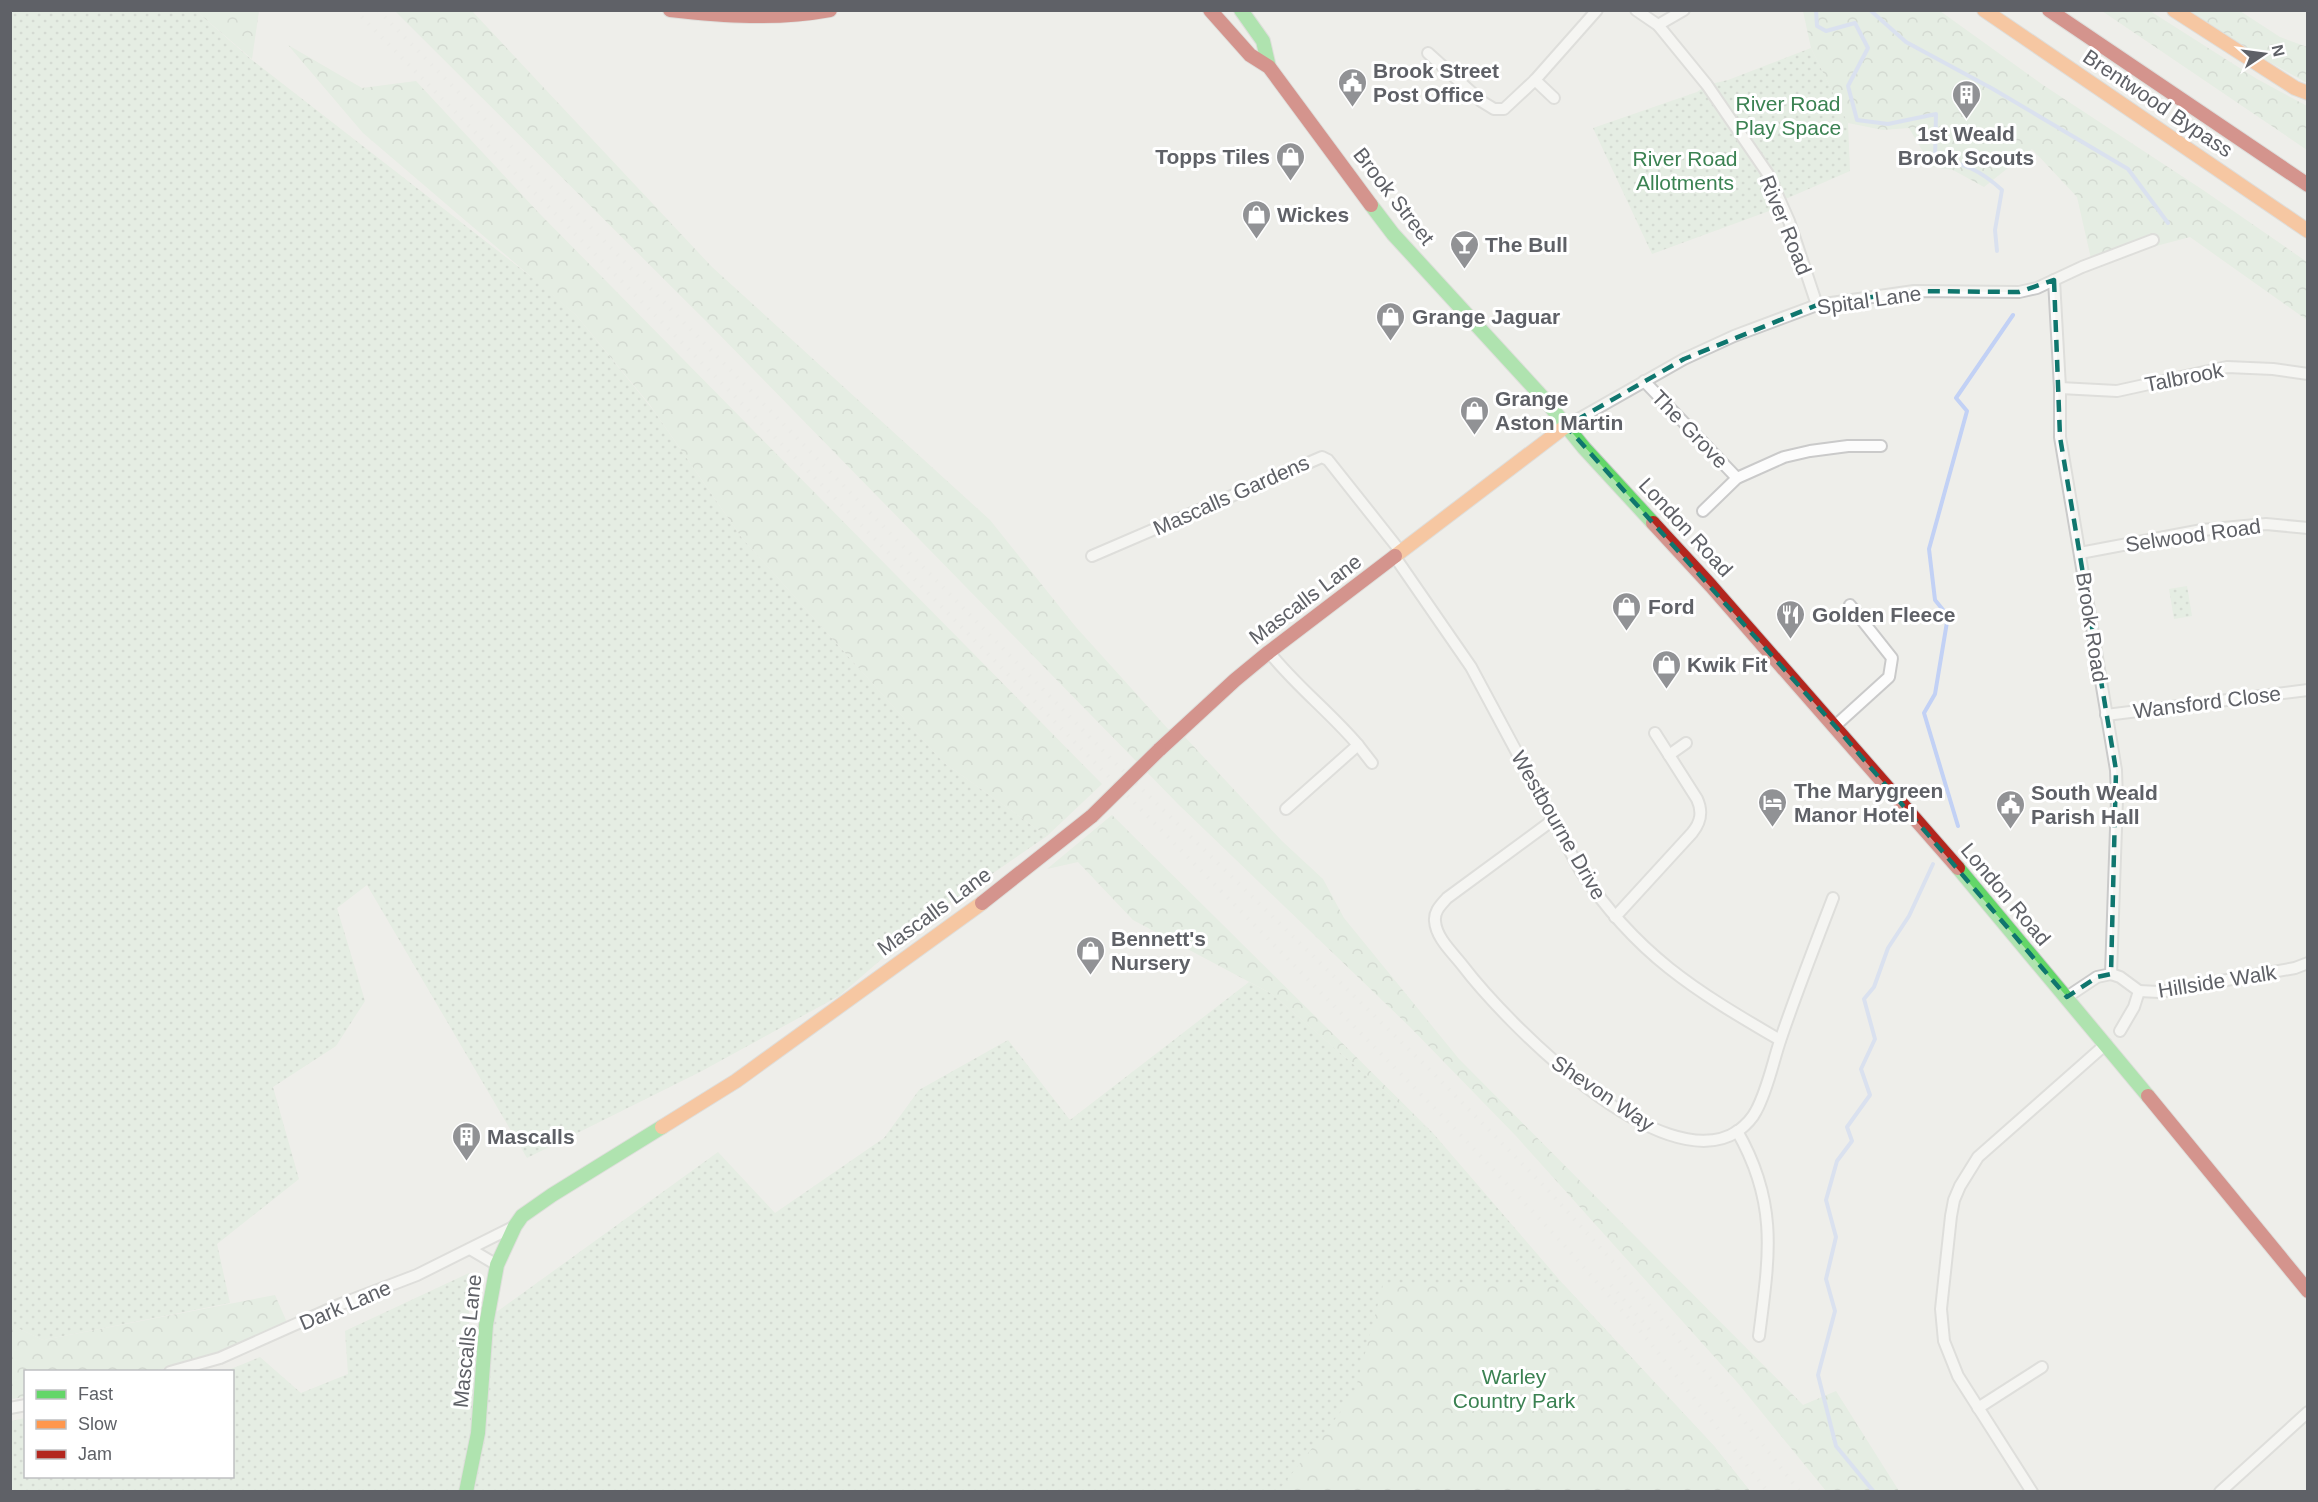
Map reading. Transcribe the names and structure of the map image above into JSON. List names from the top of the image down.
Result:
{
  "streets": {
    "main road": [
      "Brentwood Bypass",
      "Brook Street",
      "London Road",
      "Mascalls Lane"
    ],
    "street": [
      "River Road",
      "Spital Lane",
      "Talbrook",
      "The Grove",
      "Mascalls Gardens",
      "Selwood Road",
      "Brook Road",
      "Wansford Close",
      "Westbourne Drive",
      "Hillside Walk",
      "Shevon Way",
      "Dark Lane"
    ]
  },
  "crossings": [
    ["Brook Street", "Spital Lane"],
    ["Brook Street", "London Road"],
    ["Brook Street", "Mascalls Lane"],
    ["River Road", "Spital Lane"],
    ["Spital Lane", "The Grove"],
    ["Spital Lane", "London Road"],
    ["Spital Lane", "Mascalls Lane"],
    ["Spital Lane", "Brook Road"],
    ["Talbrook", "Brook Road"],
    ["Mascalls Gardens", "Mascalls Lane"],
    ["Mascalls Gardens", "Westbourne Drive"],
    ["London Road", "Mascalls Lane"],
    ["Selwood Road", "Brook Road"],
    ["Mascalls Lane", "Westbourne Drive"],
    ["Mascalls Lane", "Dark Lane"],
    ["Brook Road", "Wansford Close"],
    ["Westbourne Drive", "Shevon Way"]
  ],
  "parks": ["River Road Play Space", "River Road Allotments", "Warley Country Park"],
  "places": {
    "public building": ["Brook Street Post Office", "South Weald Parish Hall"],
    "building": ["1st Weald Brook Scouts", "Mascalls"],
    "shop": [
      "Topps Tiles",
      "Wickes",
      "Grange Jaguar",
      "Grange Aston Martin",
      "Ford",
      "Kwik Fit",
      "Bennett's Nursery"
    ],
    "bar": ["The Bull"],
    "restaurant": ["Golden Fleece"],
    "hotel": ["The Marygreen Manor Hotel"]
  },
  "legend": ["Fast", "Slow", "Jam"],
  "north": "right"
}
